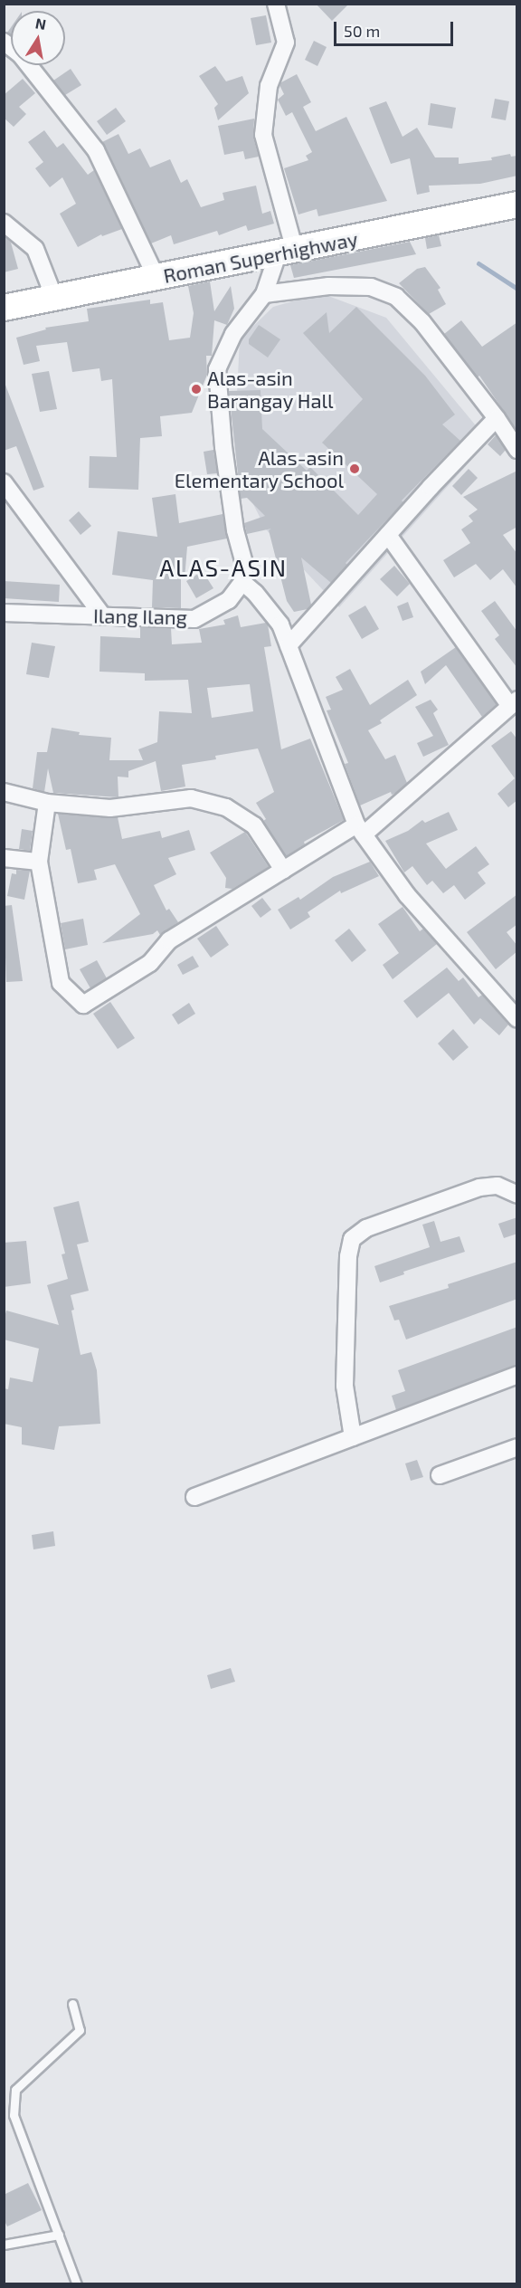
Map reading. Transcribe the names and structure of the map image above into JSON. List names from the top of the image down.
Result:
{
  "streets": {
    "main road": ["Roman Superhighway"],
    "street": ["Ilang Ilang"]
  },
  "districts": ["ALAS-ASIN"],
  "places": ["Alas-asin Barangay Hall", "Alas-asin Elementary School"],
  "scale_bar": "50 m",
  "north": "top"
}
